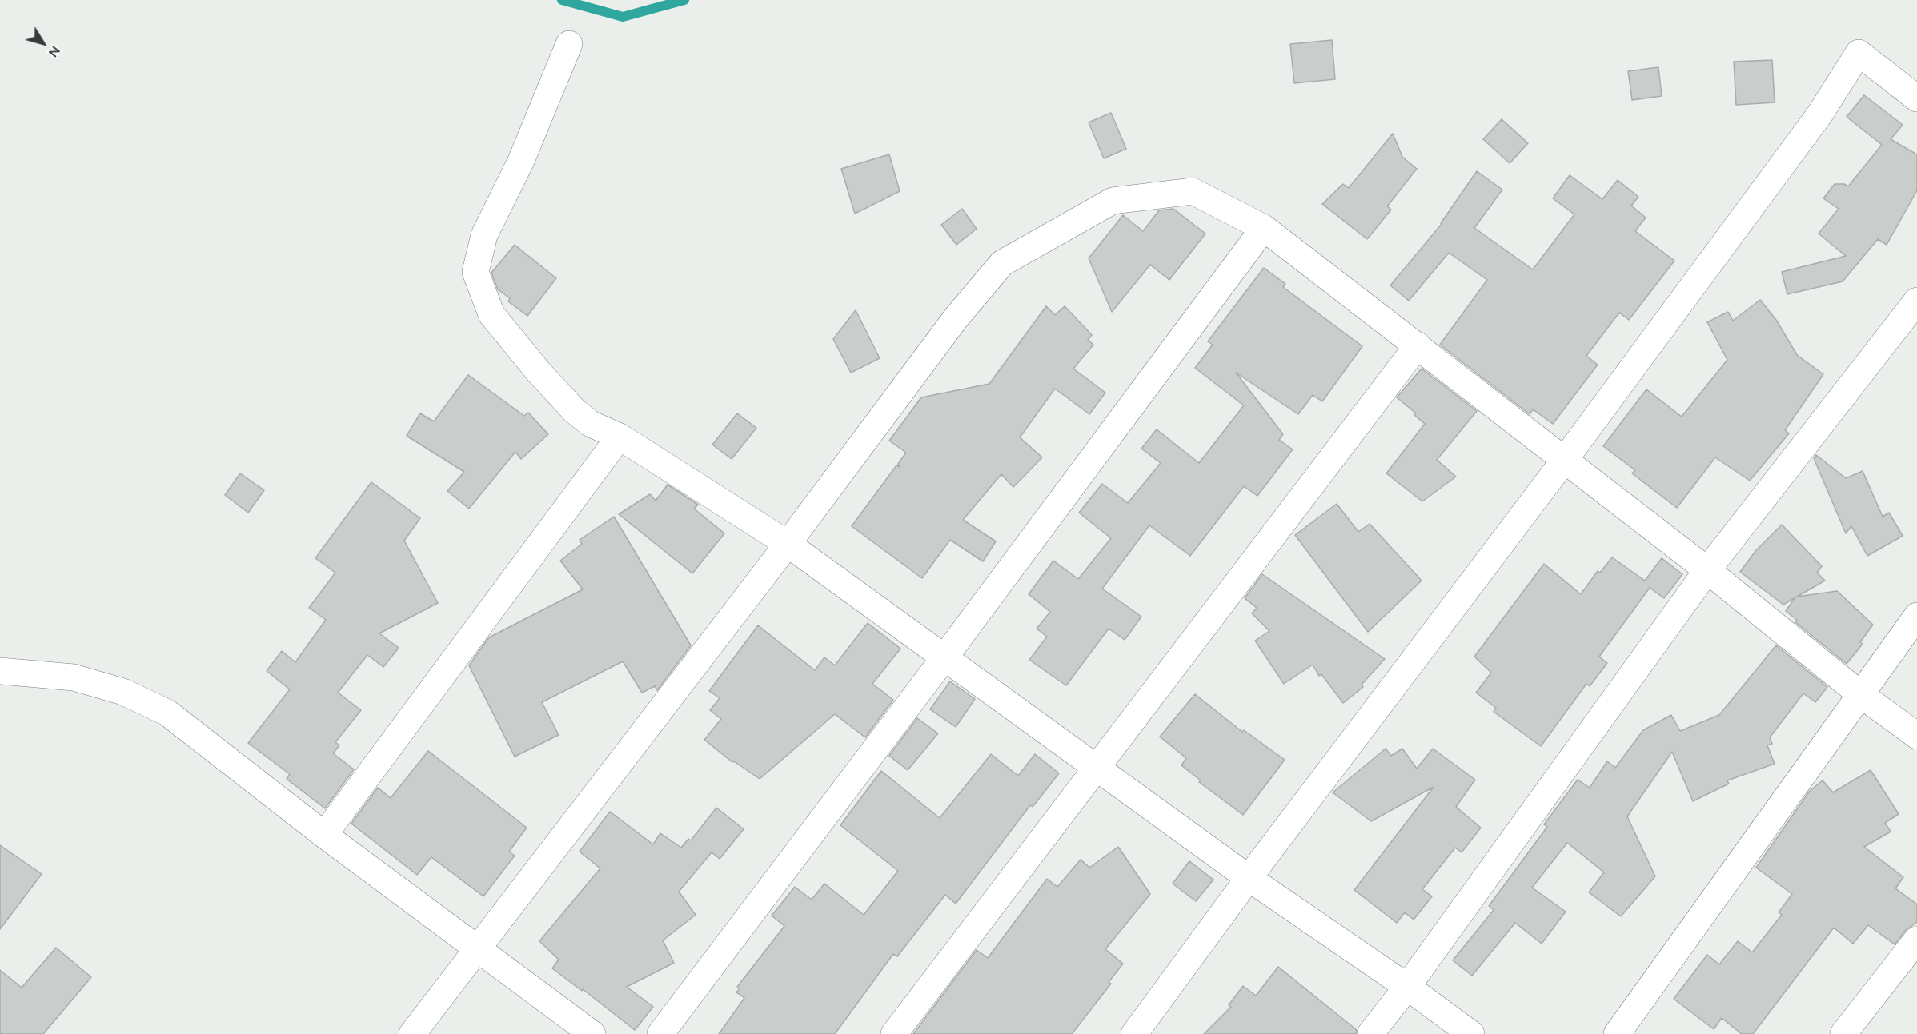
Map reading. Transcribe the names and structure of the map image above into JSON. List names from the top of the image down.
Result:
{
  "north": "bottom right"
}
